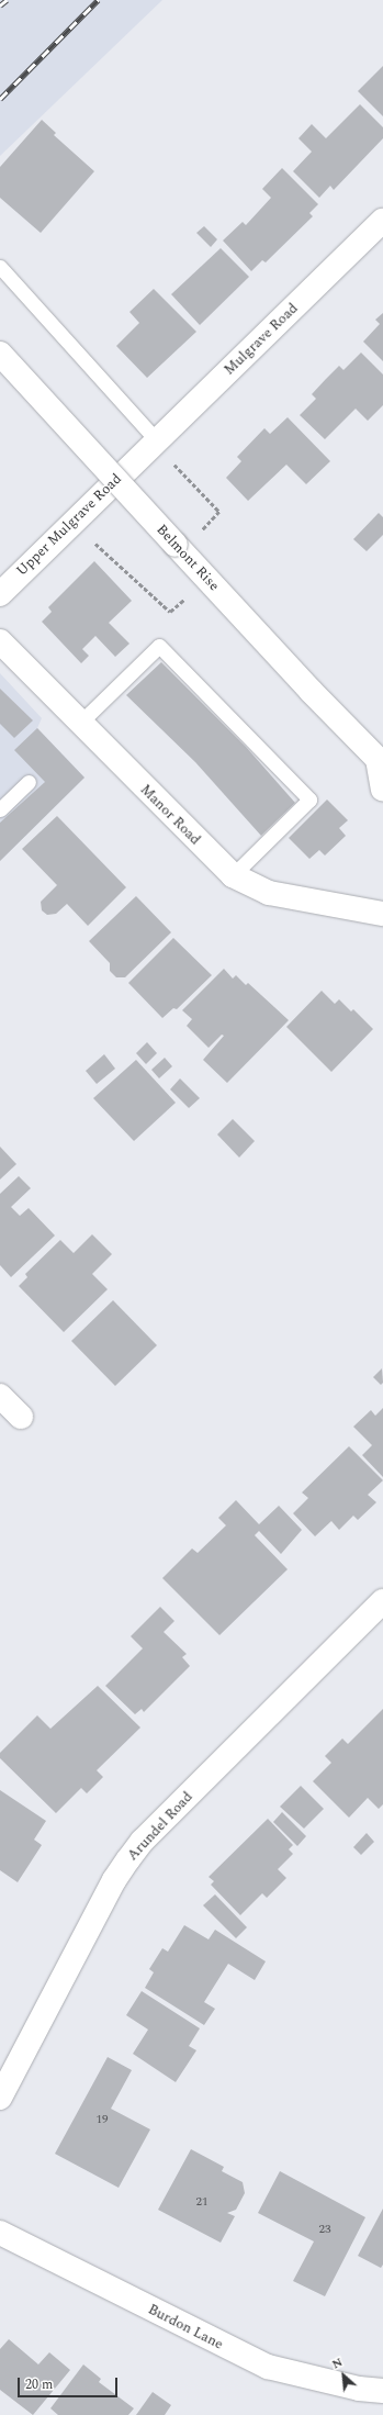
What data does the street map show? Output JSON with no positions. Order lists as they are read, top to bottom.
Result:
{
  "streets": {
    "main road": [
      "Mulgrave Road",
      "Upper Mulgrave Road",
      "Belmont Rise",
      "Manor Road",
      "Arundel Road",
      "Burdon Lane"
    ]
  },
  "crossings": [
    ["Mulgrave Road", "Upper Mulgrave Road"]
  ],
  "house_numbers": ["19", "21", "23"],
  "scale_bar": "20 m",
  "north": "top left"
}
